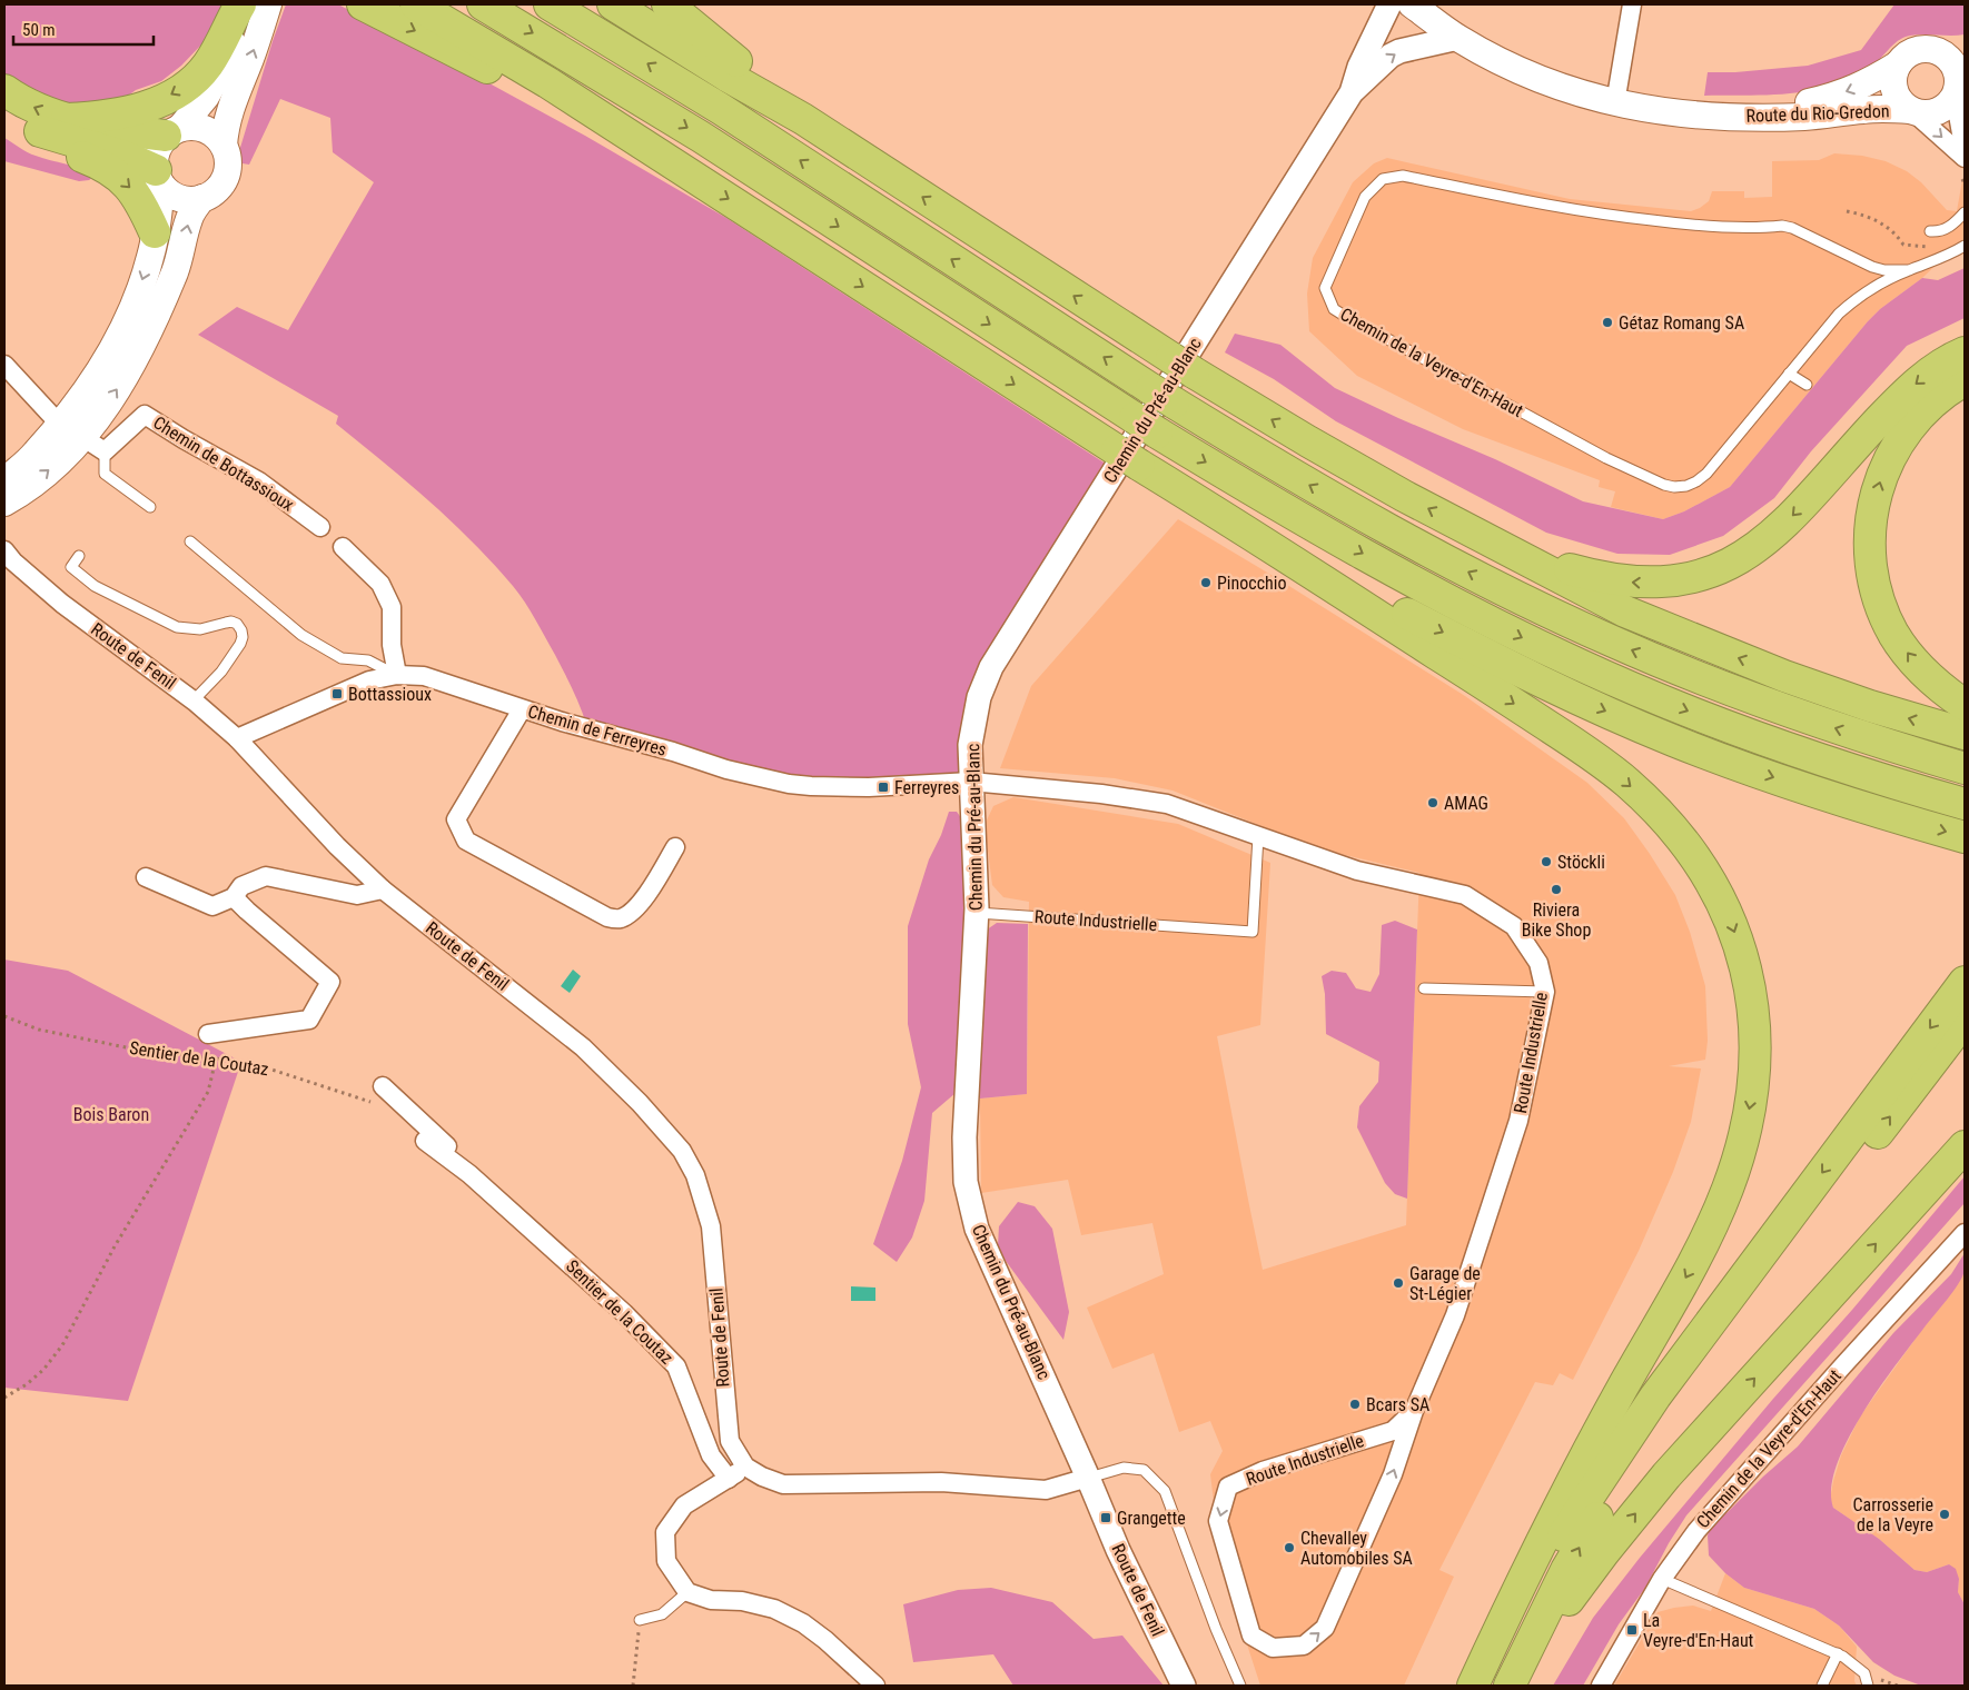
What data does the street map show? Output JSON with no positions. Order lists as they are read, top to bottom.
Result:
{
  "streets": {
    "main road": ["Route du Rio-Gredon"],
    "street": [
      "Chemin de la Veyre-d'En-Haut",
      "Chemin du Pré-au-Blanc",
      "Chemin de Bottassioux",
      "Route de Fenil",
      "Chemin de Ferreyres",
      "Route Industrielle",
      "Sentier de la Coutaz"
    ]
  },
  "crossings": [
    ["Route du Rio-Gredon", "Chemin du Pré-au-Blanc"],
    ["Chemin du Pré-au-Blanc", "Route de Fenil"],
    ["Chemin du Pré-au-Blanc", "Chemin de Ferreyres"],
    ["Chemin du Pré-au-Blanc", "Route Industrielle"],
    ["Route de Fenil", "Chemin de Ferreyres"],
    ["Chemin de Ferreyres", "Route Industrielle"]
  ],
  "parks": ["Bois Baron"],
  "places": {
    "other": [
      "Gétaz Romang SA",
      "Pinocchio",
      "AMAG",
      "Stöckli",
      "Riviera Bike Shop",
      "Garage de St-Légier",
      "Bcars SA",
      "Carrosserie de la Veyre",
      "Chevalley Automobiles SA"
    ],
    "transit": [
      "Bottassioux",
      "Ferreyres",
      "Grangette",
      "La Veyre-d'En-Haut"
    ]
  },
  "scale_bar": "50 m"
}
